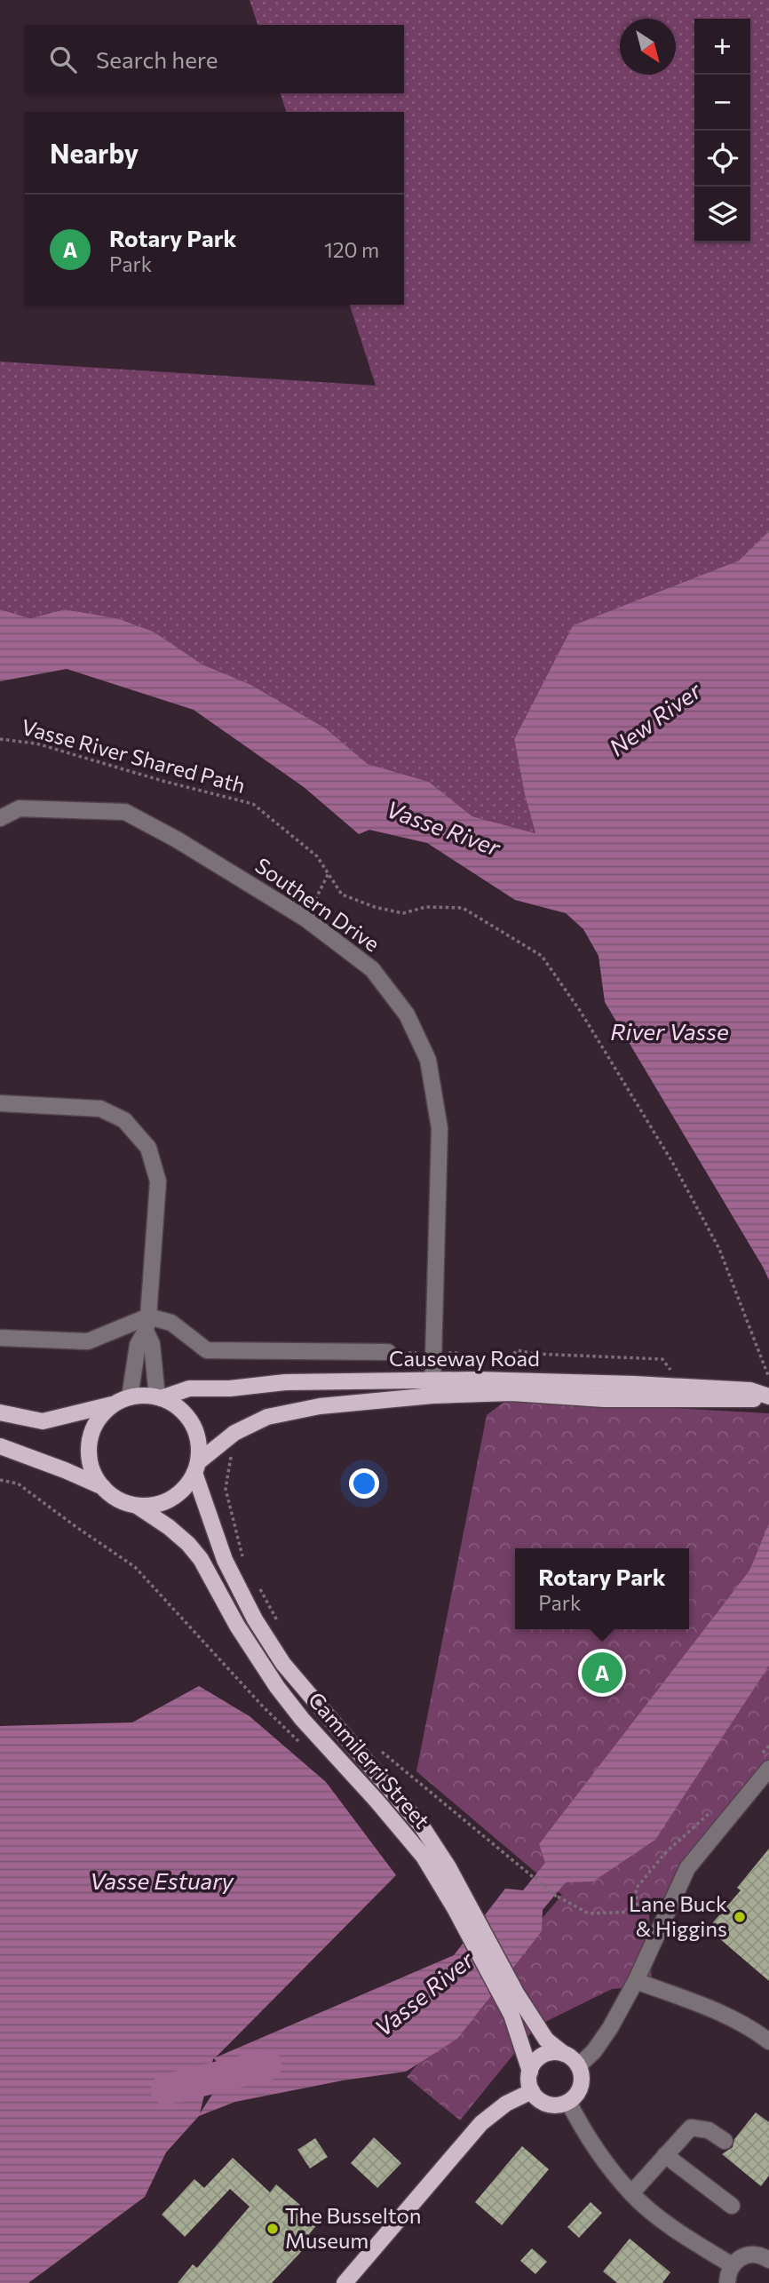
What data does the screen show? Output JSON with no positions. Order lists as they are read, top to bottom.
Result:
{
  "streets": {
    "main road": ["Causeway Road", "Cammilerri Street"],
    "street": ["Southern Drive"],
    "path": ["Vasse River Shared Path"]
  },
  "crossings": [
    ["Southern Drive", "Causeway Road"],
    ["Causeway Road", "Cammilerri Street"]
  ],
  "water": [
    "New River",
    "Vasse River",
    "River Vasse",
    "Vasse Estuary"
  ],
  "places": ["Lane Buck & Higgins", "The Busselton Museum"],
  "north": "bottom right",
  "page": {
    "map_buttons": ["+", "−"],
    "search": "Search here",
    "heading": "Nearby",
    "list": [
      {
        "mark": "A",
        "name": "Rotary Park",
        "note": "Park",
        "value": "120 m"
      }
    ],
    "popup": ["Rotary Park", "Park"],
    "pins": "A"
  }
}
